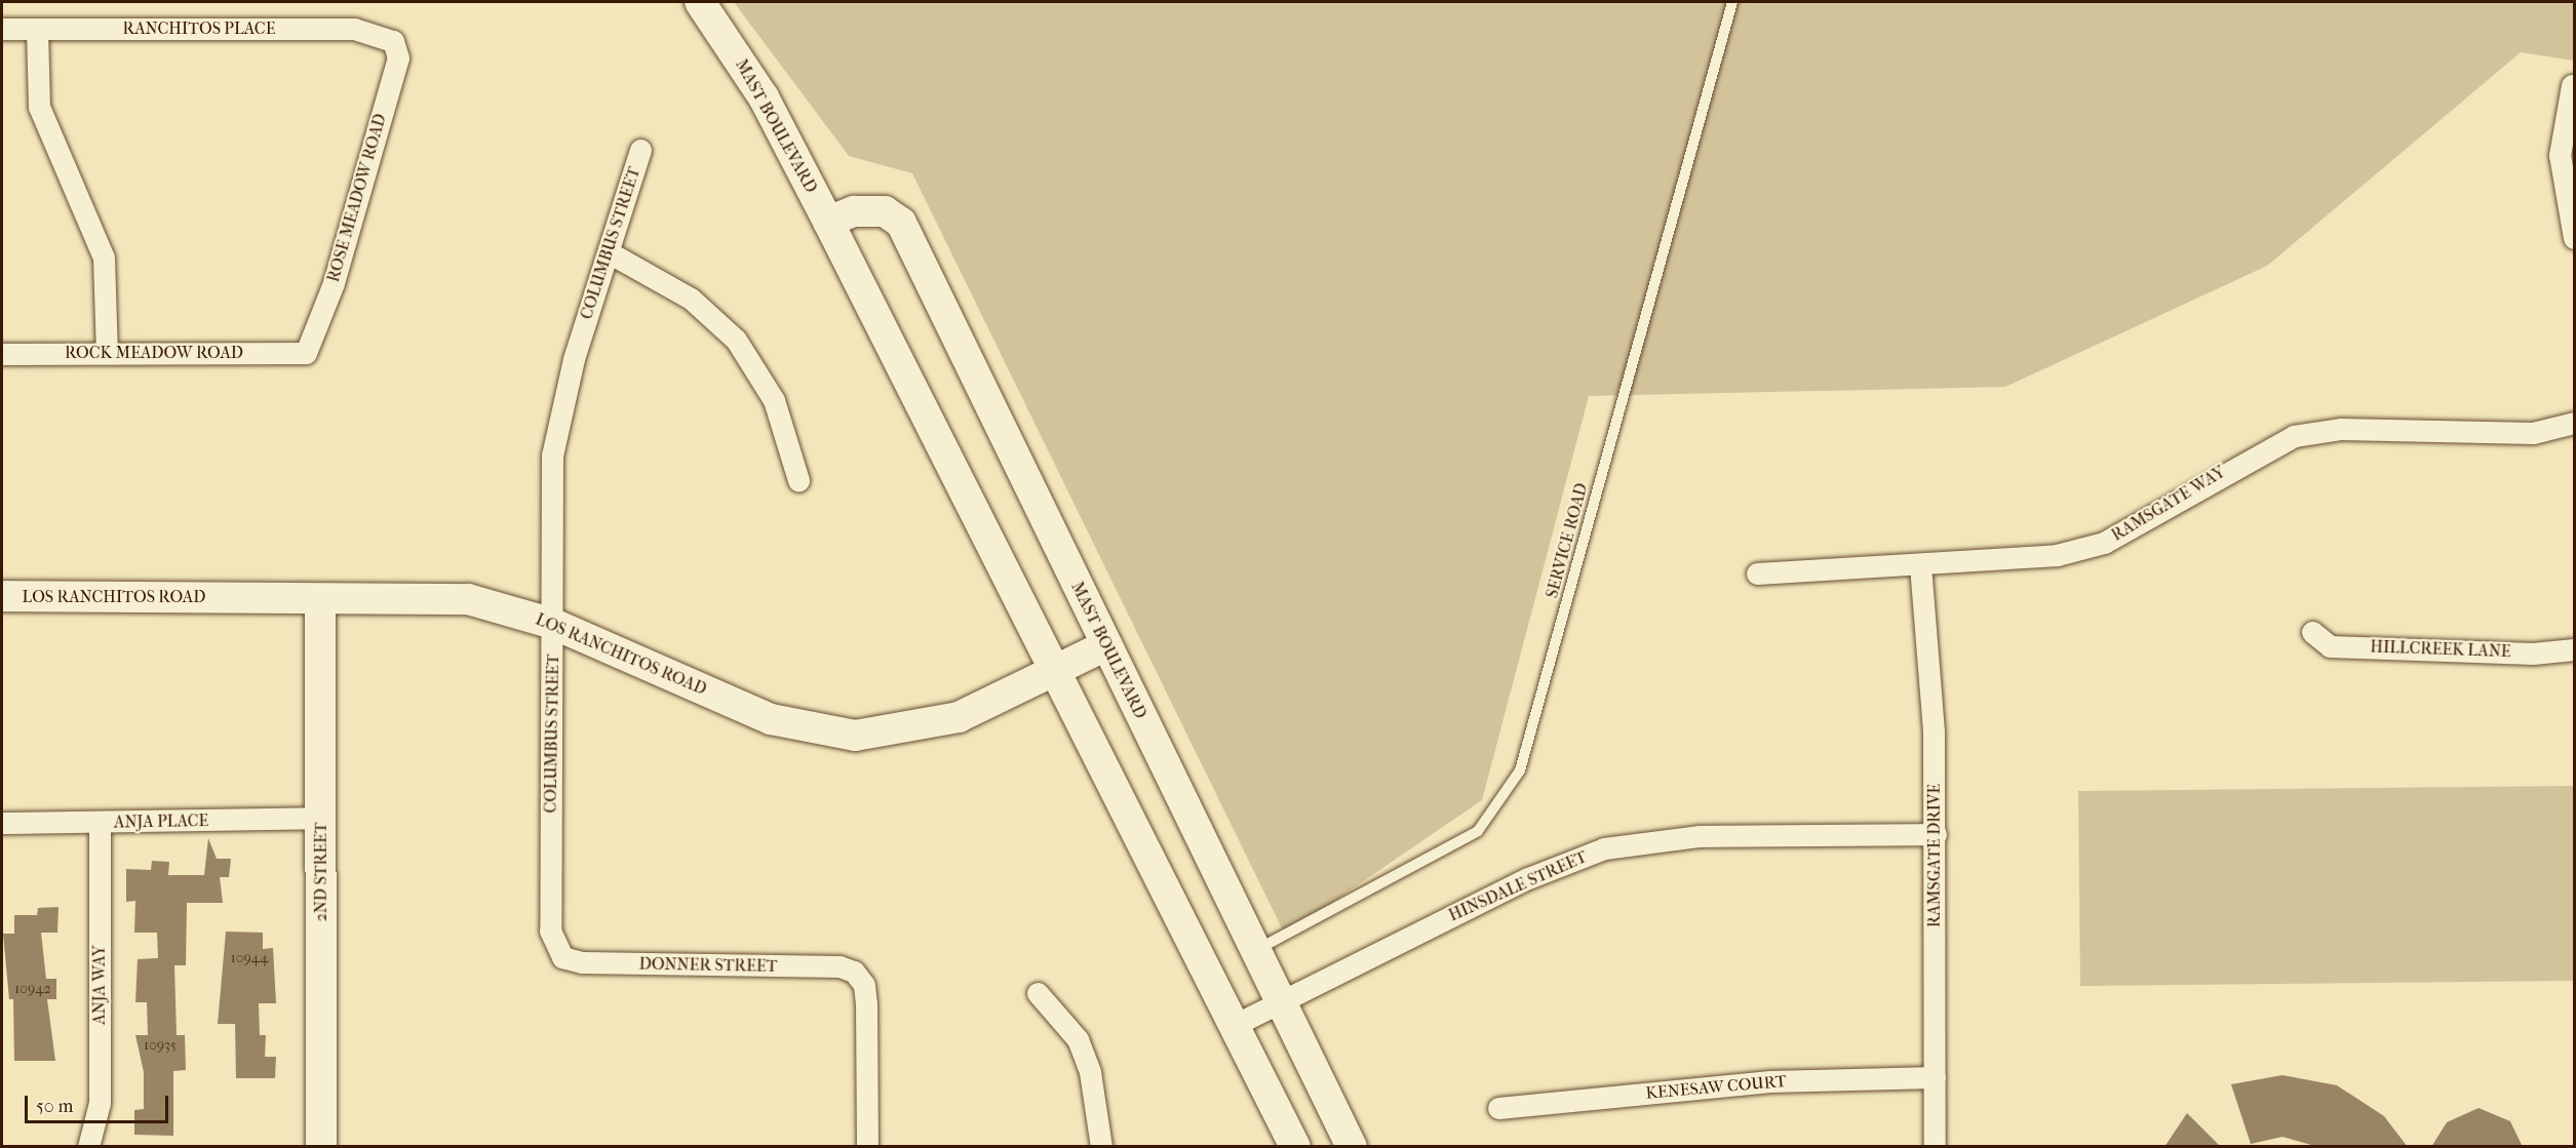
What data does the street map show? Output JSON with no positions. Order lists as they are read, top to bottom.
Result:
{
  "streets": {
    "street": [
      "RANCHITOS PLACE",
      "MAST BOULEVARD",
      "ROSE MEADOW ROAD",
      "COLUMBUS STREET",
      "ROCK MEADOW ROAD",
      "RAMSGATE WAY",
      "LOS RANCHITOS ROAD",
      "HILLCREEK LANE",
      "ANJA PLACE",
      "RAMSGATE DRIVE",
      "2ND STREET",
      "HINSDALE STREET",
      "DONNER STREET",
      "ANJA WAY",
      "KENESAW COURT"
    ],
    "lane": ["SERVICE ROAD"]
  },
  "crossings": [
    ["RANCHITOS PLACE", "ROSE MEADOW ROAD"],
    ["MAST BOULEVARD", "SERVICE ROAD"],
    ["MAST BOULEVARD", "LOS RANCHITOS ROAD"],
    ["MAST BOULEVARD", "HINSDALE STREET"],
    ["ROSE MEADOW ROAD", "ROCK MEADOW ROAD"],
    ["COLUMBUS STREET", "LOS RANCHITOS ROAD"],
    ["COLUMBUS STREET", "DONNER STREET"],
    ["RAMSGATE WAY", "RAMSGATE DRIVE"],
    ["LOS RANCHITOS ROAD", "2ND STREET"],
    ["ANJA PLACE", "2ND STREET"],
    ["ANJA PLACE", "ANJA WAY"],
    ["RAMSGATE DRIVE", "HINSDALE STREET"],
    ["RAMSGATE DRIVE", "KENESAW COURT"]
  ],
  "house_numbers": ["10944", "10942", "10935"],
  "scale_bar": "50 m"
}
